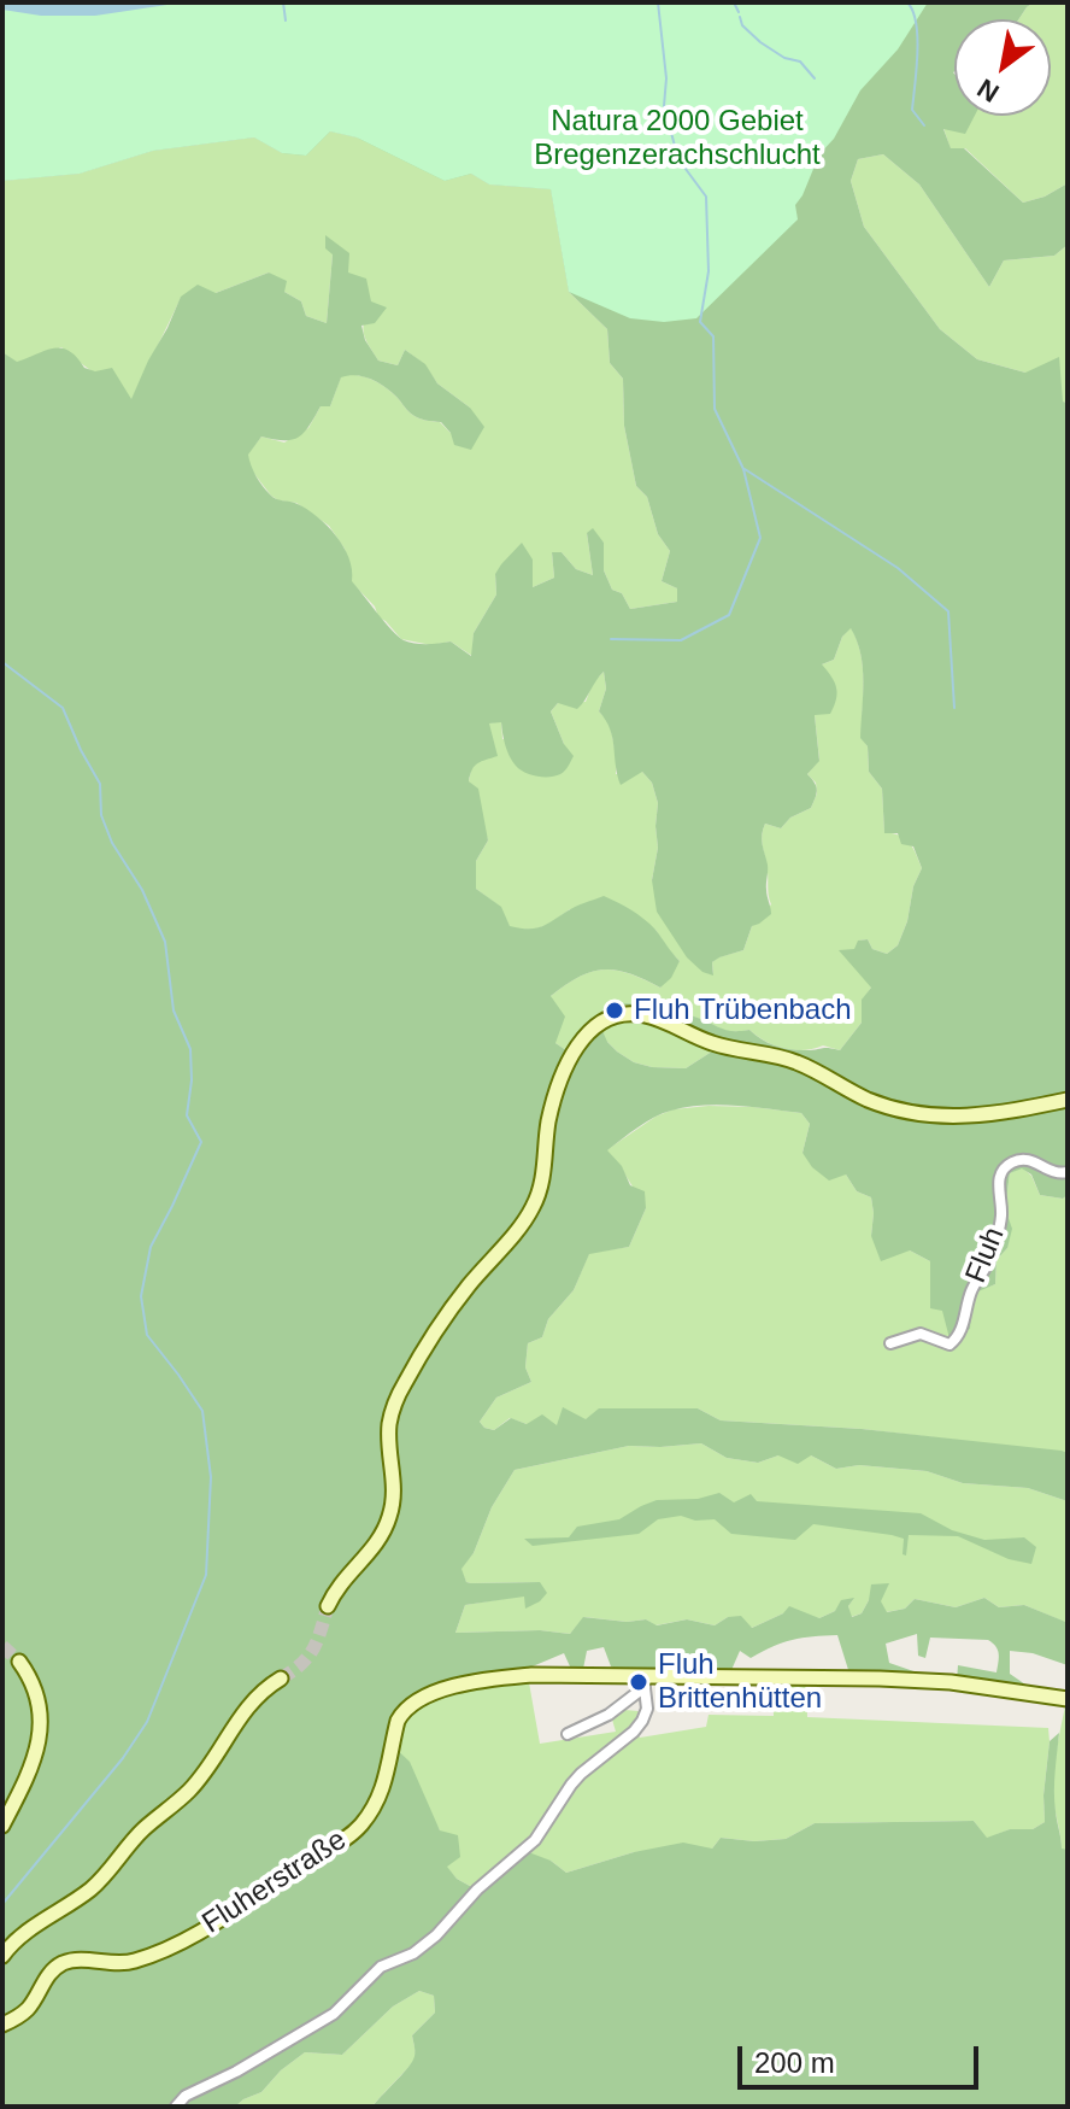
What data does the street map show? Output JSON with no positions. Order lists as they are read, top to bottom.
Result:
{
  "streets": {
    "main road": ["Fluherstraße"],
    "street": ["Fluh"]
  },
  "parks": ["Natura 2000 Gebiet Bregenzerachschlucht"],
  "places": ["Fluh Trübenbach", "Fluh Brittenhütten"],
  "scale_bar": "200 m",
  "north": "bottom left"
}
